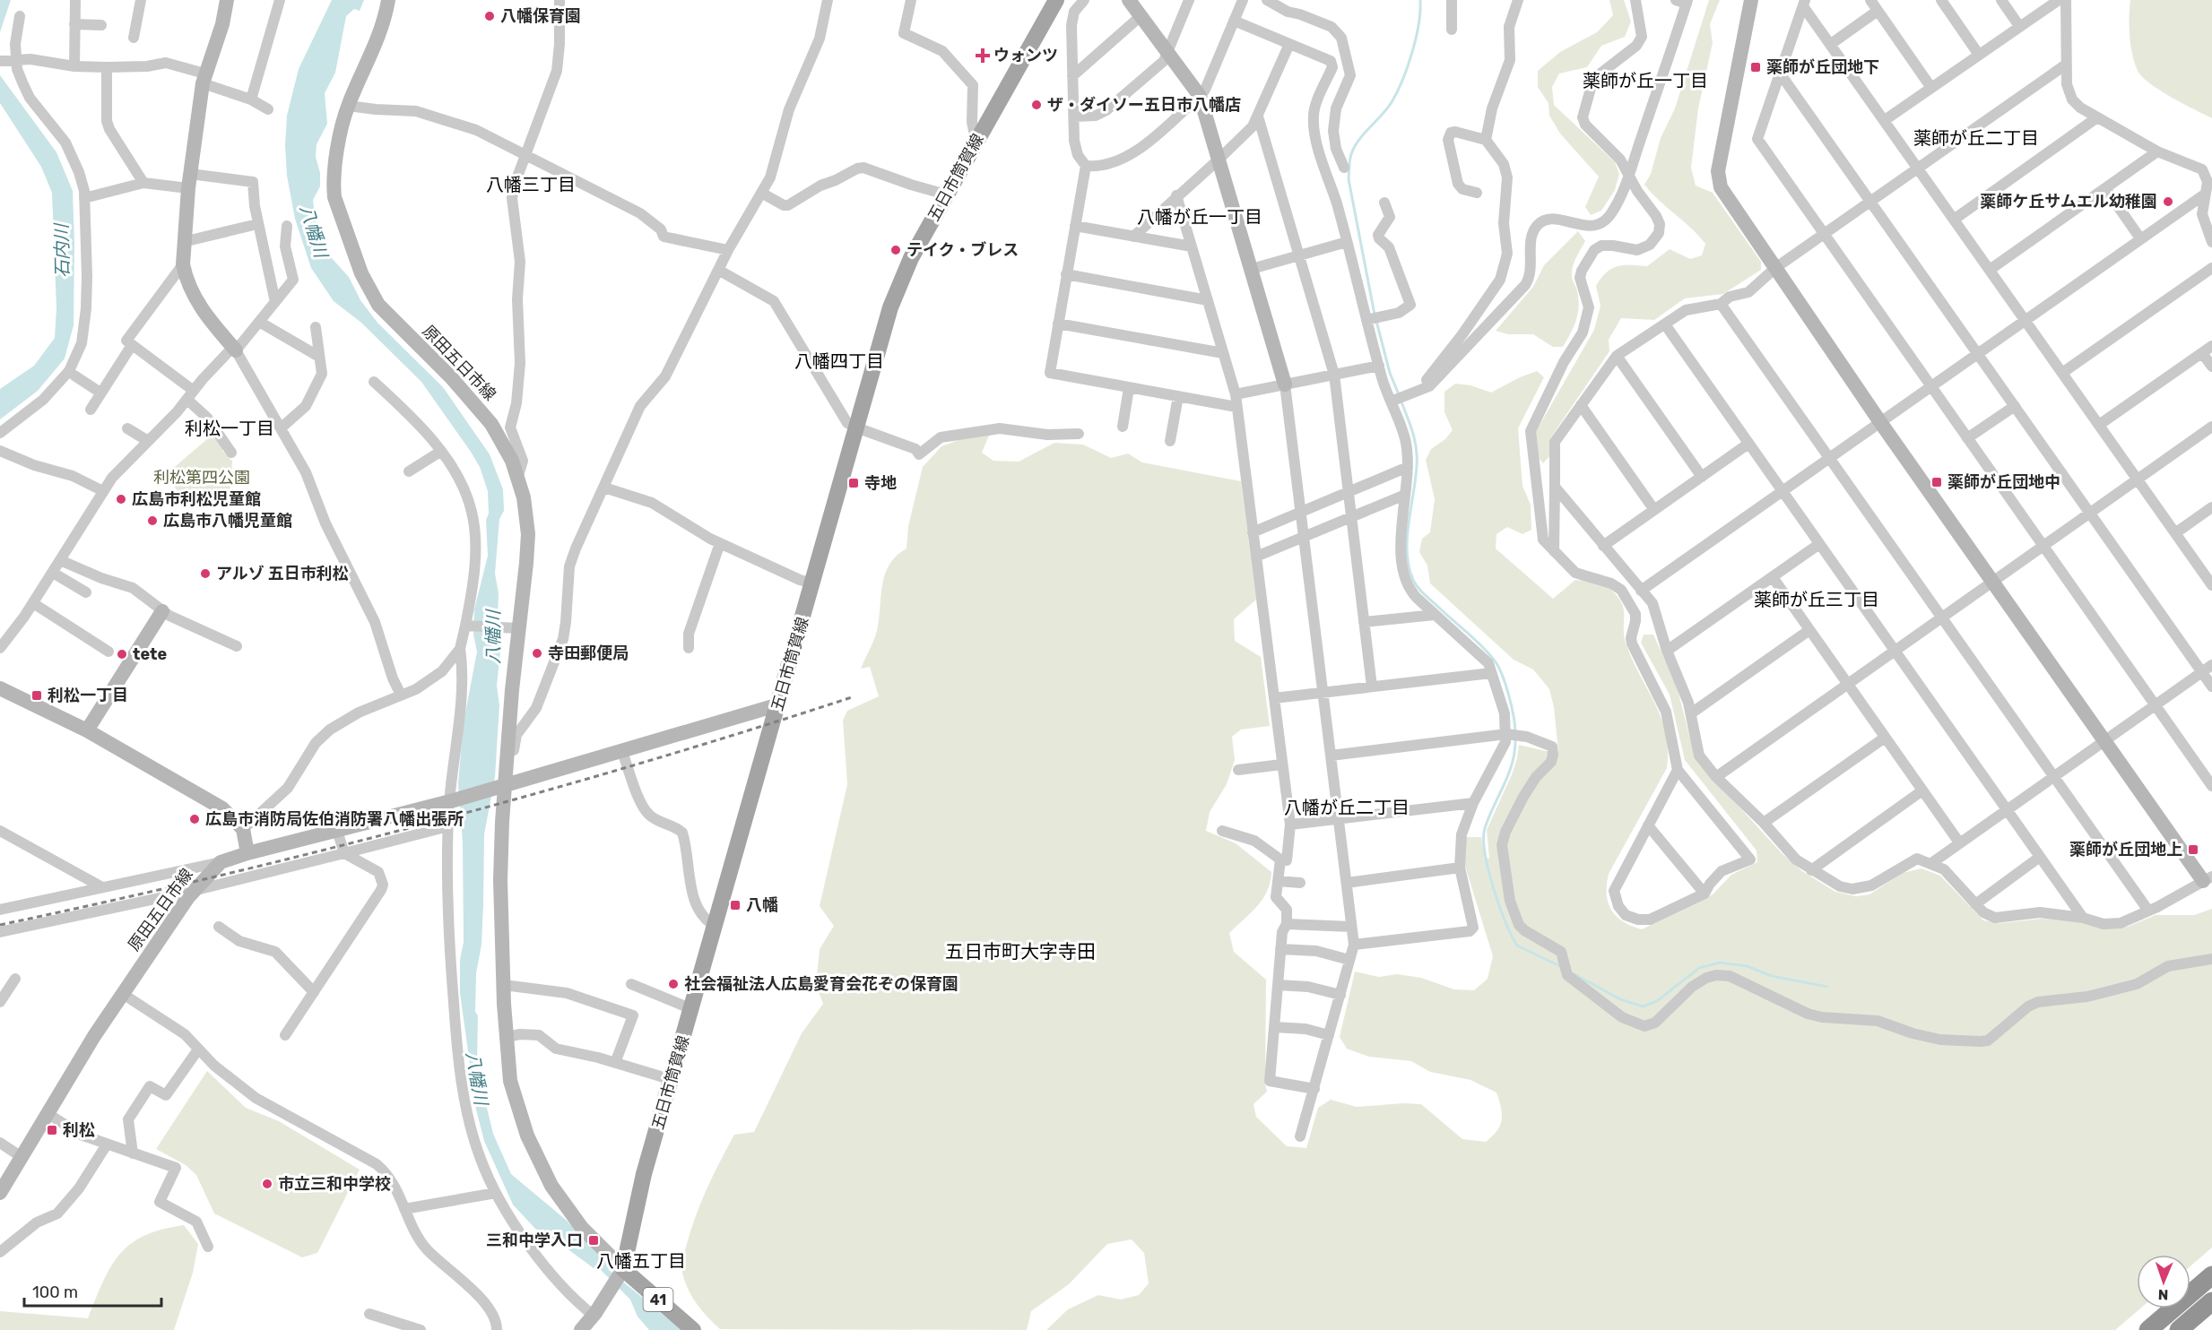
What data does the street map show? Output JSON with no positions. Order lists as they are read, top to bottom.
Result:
{
  "streets": {
    "main road": ["五日市筒賀線", "41"],
    "street": ["原田五日市線"]
  },
  "crossings": [
    ["五日市筒賀線", "41"]
  ],
  "districts": [
    "薬師が丘一丁目",
    "薬師が丘二丁目",
    "八幡三丁目",
    "八幡が丘一丁目",
    "八幡四丁目",
    "利松一丁目",
    "薬師が丘三丁目",
    "八幡が丘二丁目",
    "五日市町大字寺田",
    "八幡五丁目"
  ],
  "water": ["八幡川", "石内川"],
  "parks": ["利松第四公園"],
  "places": {
    "other": [
      "八幡保育園",
      "ザ・ダイソー五日市八幡店",
      "薬師ケ丘サムエル幼稚園",
      "テイク・ブレス",
      "広島市利松児童館",
      "広島市八幡児童館",
      "アルゾ 五日市利松",
      "寺田郵便局",
      "tete",
      "広島市消防局佐伯消防署八幡出張所",
      "社会福祉法人広島愛育会花ぞの保育園",
      "市立三和中学校"
    ],
    "health": ["ウォンツ"],
    "transit": [
      "薬師が丘団地下",
      "薬師が丘団地中",
      "寺地",
      "利松一丁目",
      "薬師が丘団地上",
      "八幡",
      "利松",
      "三和中学入口"
    ]
  },
  "scale_bar": "100 m",
  "north": "bottom"
}
